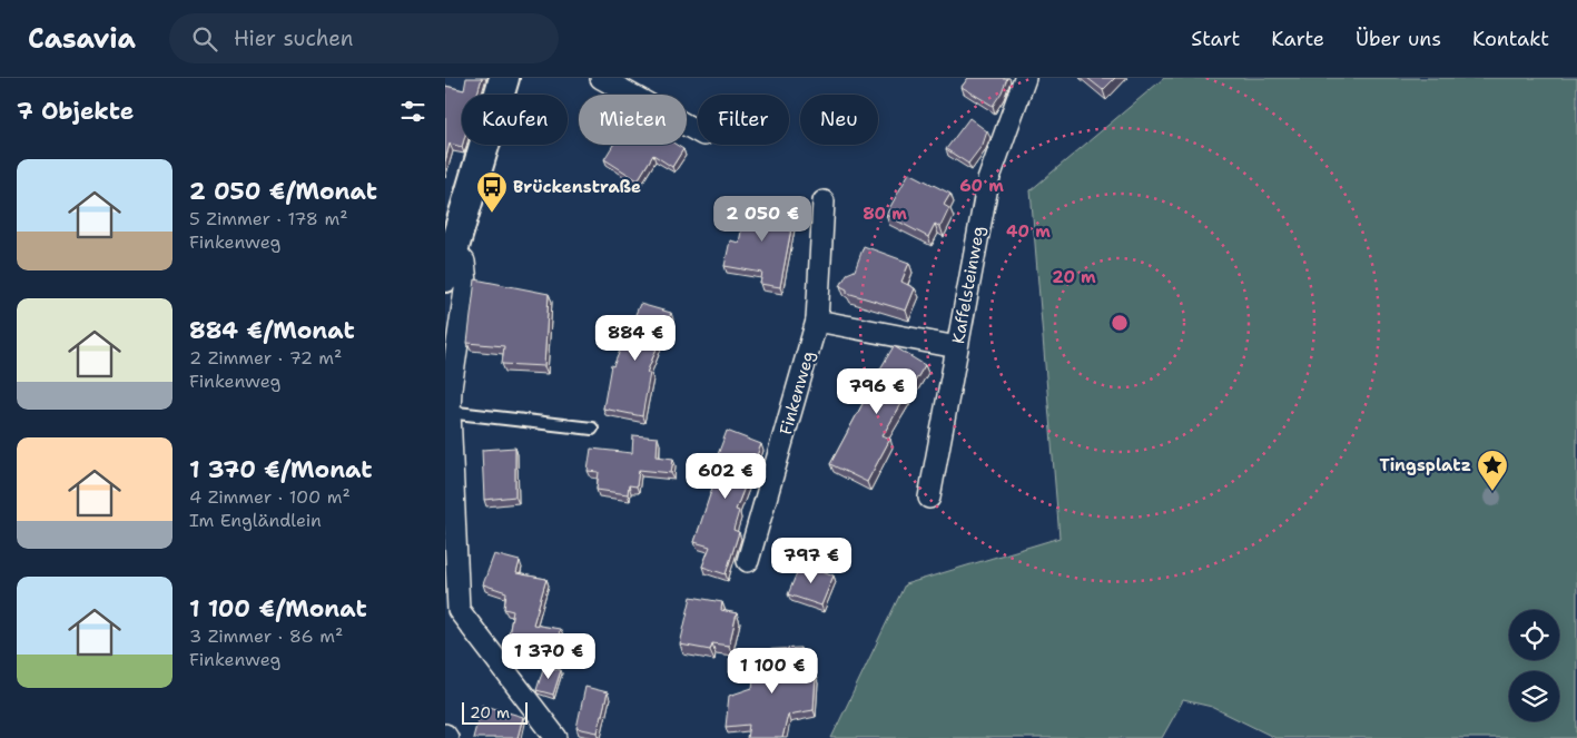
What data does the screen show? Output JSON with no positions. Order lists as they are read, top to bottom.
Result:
{
  "streets": {
    "street": ["Kaffelsteinweg", "Finkenweg"]
  },
  "places": {
    "bus stop": ["Brückenstraße"],
    "place": ["Tingsplatz"]
  },
  "scale_bar": "20 m",
  "page": {
    "header": "Casavia",
    "search": "Hier suchen",
    "nav": [
      "Start",
      "Karte",
      "Über uns",
      "Kontakt"
    ],
    "heading": "7 Objekte",
    "chip": [
      "Kaufen",
      "Mieten",
      "Filter",
      "Neu"
    ],
    "list": [
      {
        "name": "2 050 €/Monat",
        "note": "5 Zimmer · 178 m² · Finkenweg"
      },
      {
        "name": "884 €/Monat",
        "note": "2 Zimmer · 72 m² · Finkenweg"
      },
      {
        "name": "1 370 €/Monat",
        "note": "4 Zimmer · 100 m² · Im Engländlein"
      },
      {
        "name": "1 100 €/Monat",
        "note": "3 Zimmer · 86 m² · Finkenweg"
      }
    ],
    "price": [
      "2 050 €",
      "884 €",
      "796 €",
      "602 €",
      "797 €",
      "1 370 €",
      "1 100 €"
    ],
    "scale": "20 m"
  },
  "rings": [
    "60 m",
    "80 m",
    "40 m",
    "20 m"
  ]
}
